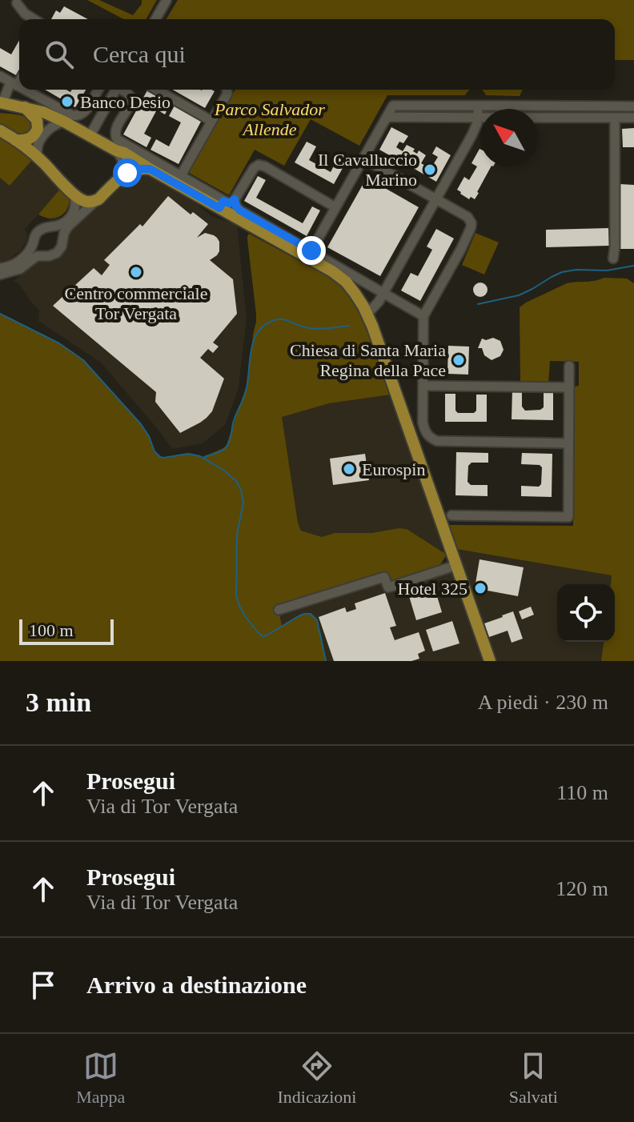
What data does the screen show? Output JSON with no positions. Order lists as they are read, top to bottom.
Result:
{
  "parks": ["Parco Salvador Allende"],
  "places": [
    "Banco Desio",
    "Il Cavalluccio Marino",
    "Centro commerciale Tor Vergata",
    "Chiesa di Santa Maria Regina della Pace",
    "Eurospin",
    "Hotel 325"
  ],
  "scale_bar": "100 m",
  "north": "top left",
  "page": {
    "search": "Cerca qui",
    "scale": "100 m",
    "heading": ["3 min", "A piedi · 230 m"],
    "list": [
      ["Prosegui", "Via di Tor Vergata", "110 m"],
      ["Prosegui", "Via di Tor Vergata", "120 m"],
      "Arrivo a destinazione"
    ],
    "nav": ["Mappa", "Indicazioni", "Salvati"]
  }
}
